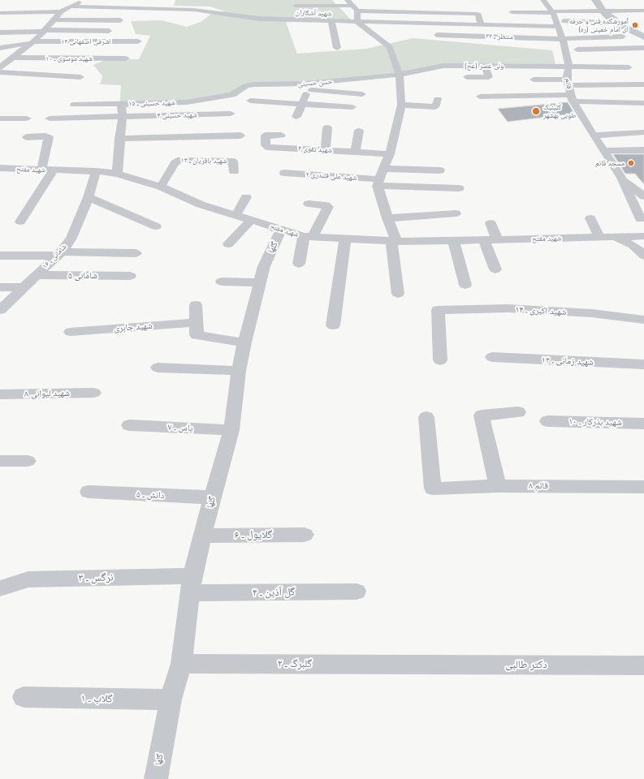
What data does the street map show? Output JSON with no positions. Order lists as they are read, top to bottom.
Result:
{
  "streets": {
    "street": [
      "شهید آشکاران",
      "منتظر ـ ۲۲",
      "اشرفی اصفهانی ۱۲",
      "شهید موسوی ـ ۱۰",
      "ولی عصر (عج)",
      "حسن حسینی",
      "قائم",
      "شهید حسینی ـ ۱۵",
      "شهید حسینی ۴",
      "شهید تقوی ۴",
      "شهید باقریان ـ ۱۳",
      "شهید مفتح",
      "شهید علی قلندری ۲",
      "گلها",
      "شامانی ـ ۱۶",
      "شامانی ۵",
      "شهید اکبری ـ ۱۴",
      "شهید جابری",
      "شهید زمانی ـ ۱۲",
      "شهید لیوانی ۸",
      "شهید بذرکار ـ ۱۰",
      "یاس ـ ۷",
      "قائم ۸",
      "دانش ـ ۵",
      "گلایول ـ ۶",
      "نرگس ـ ۳",
      "گل آذین ـ ۴",
      "گلبرگ ـ ۲",
      "دکتر طالبی",
      "گلاب ـ ۱"
    ]
  },
  "crossings": [
    ["شهید آشکاران", "قائم"],
    ["منتظر ـ ۲۲", "قائم"],
    ["ولی عصر (عج)", "حسن حسینی"],
    ["ولی عصر (عج)", "قائم"],
    ["حسن حسینی", "شهید حسینی ـ ۱۵"],
    ["شهید حسینی ـ ۱۵", "شهید حسینی ۴"],
    ["شهید حسینی ـ ۱۵", "شهید مفتح"],
    ["شهید باقریان ـ ۱۳", "شهید مفتح"],
    ["شهید مفتح", "گلها"],
    ["شهید مفتح", "شامانی ـ ۱۶"],
    ["گلها", "یاس ـ ۷"],
    ["گلها", "دانش ـ ۵"],
    ["گلها", "گلایول ـ ۶"],
    ["گلها", "نرگس ـ ۳"],
    ["گلها", "گل آذین ـ ۴"],
    ["گلها", "گلبرگ ـ ۲"],
    ["گلها", "گلاب ـ ۱"],
    ["شامانی ـ ۱۶", "شامانی ۵"],
    ["نرگس ـ ۳", "گل آذین ـ ۴"],
    ["گلبرگ ـ ۲", "دکتر طالبی"]
  ],
  "places": ["آموزشکده فنی و حرفه ای امام خمینی (ره)", "کلینیک طوبی بهشهر", "مسجد قائم"]
}
